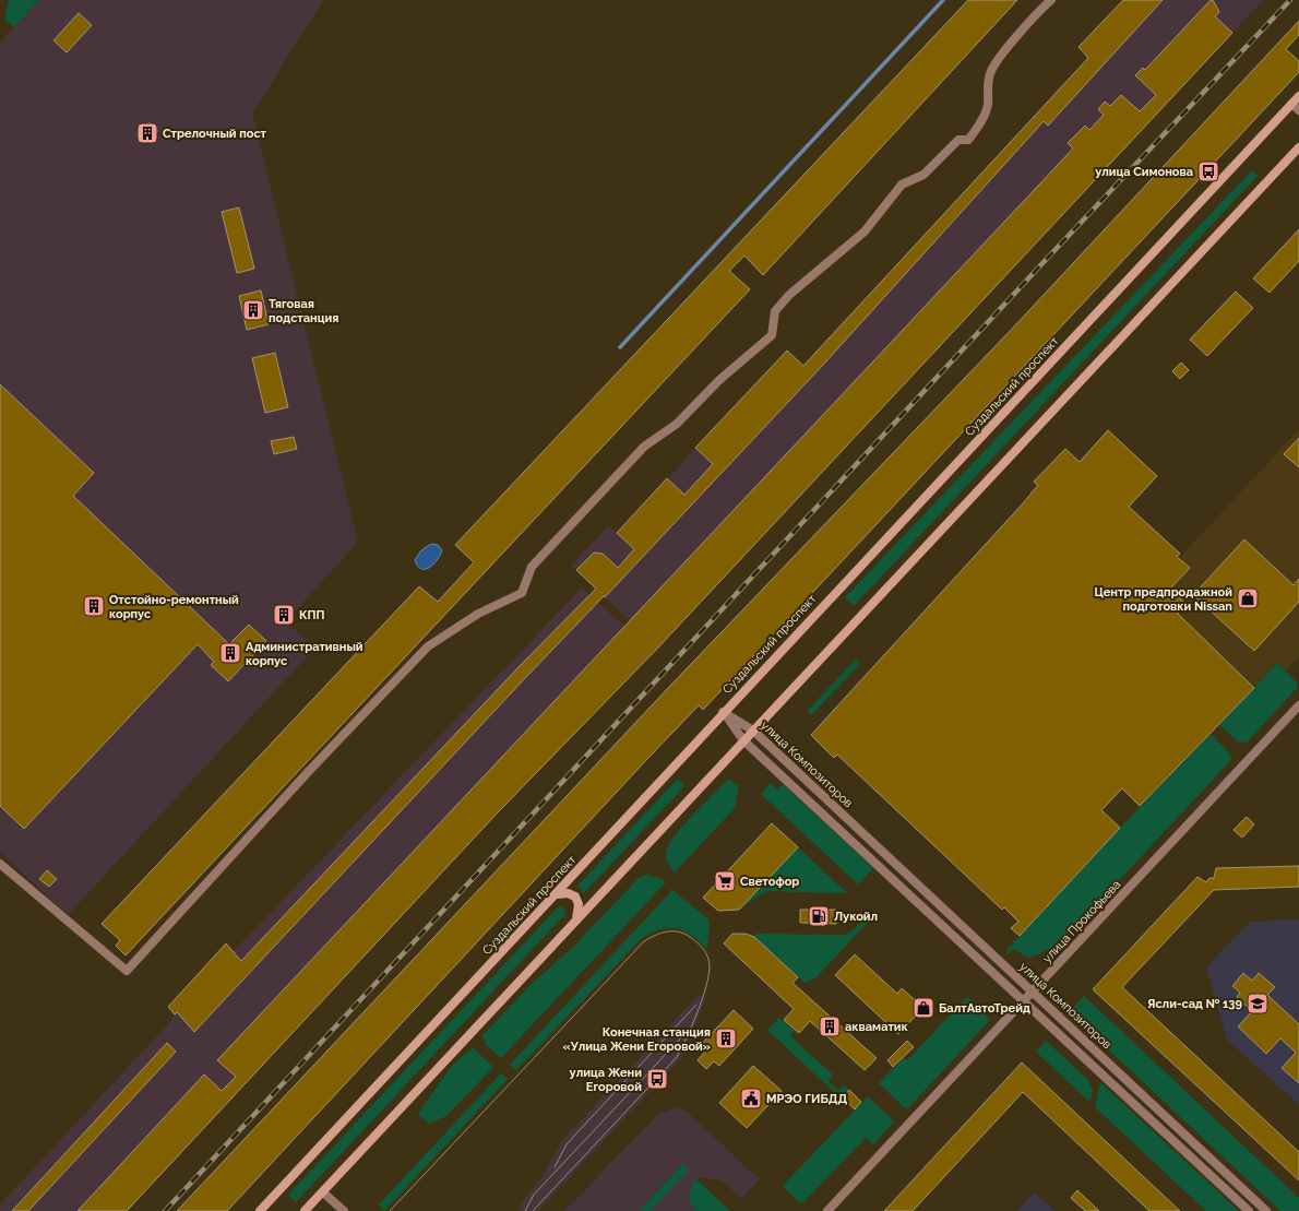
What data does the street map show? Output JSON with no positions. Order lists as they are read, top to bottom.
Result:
{
  "streets": {
    "main road": ["Суздальский проспект"],
    "street": ["улица Композиторов", "улица Прокофьева"]
  },
  "crossings": [
    ["Суздальский проспект", "улица Композиторов"],
    ["улица Композиторов", "улица Прокофьева"]
  ],
  "places": {
    "building": [
      "Стрелочный пост",
      "Тяговая подстанция",
      "Отстойно-ремонтный корпус",
      "КПП",
      "Административный корпус",
      "акваматик",
      "Конечная станция «Улица Жени Егоровой»"
    ],
    "bus stop": ["улица Симонова", "улица Жени Егоровой"],
    "shop": ["Центр предпродажной подготовки Nissan", "БалтАвтоТрейд"],
    "supermarket": ["Светофор"],
    "fuel station": ["Лукойл"],
    "school or university": ["Ясли-сад № 139"],
    "public building": ["МРЭО ГИБДД"]
  }
}
